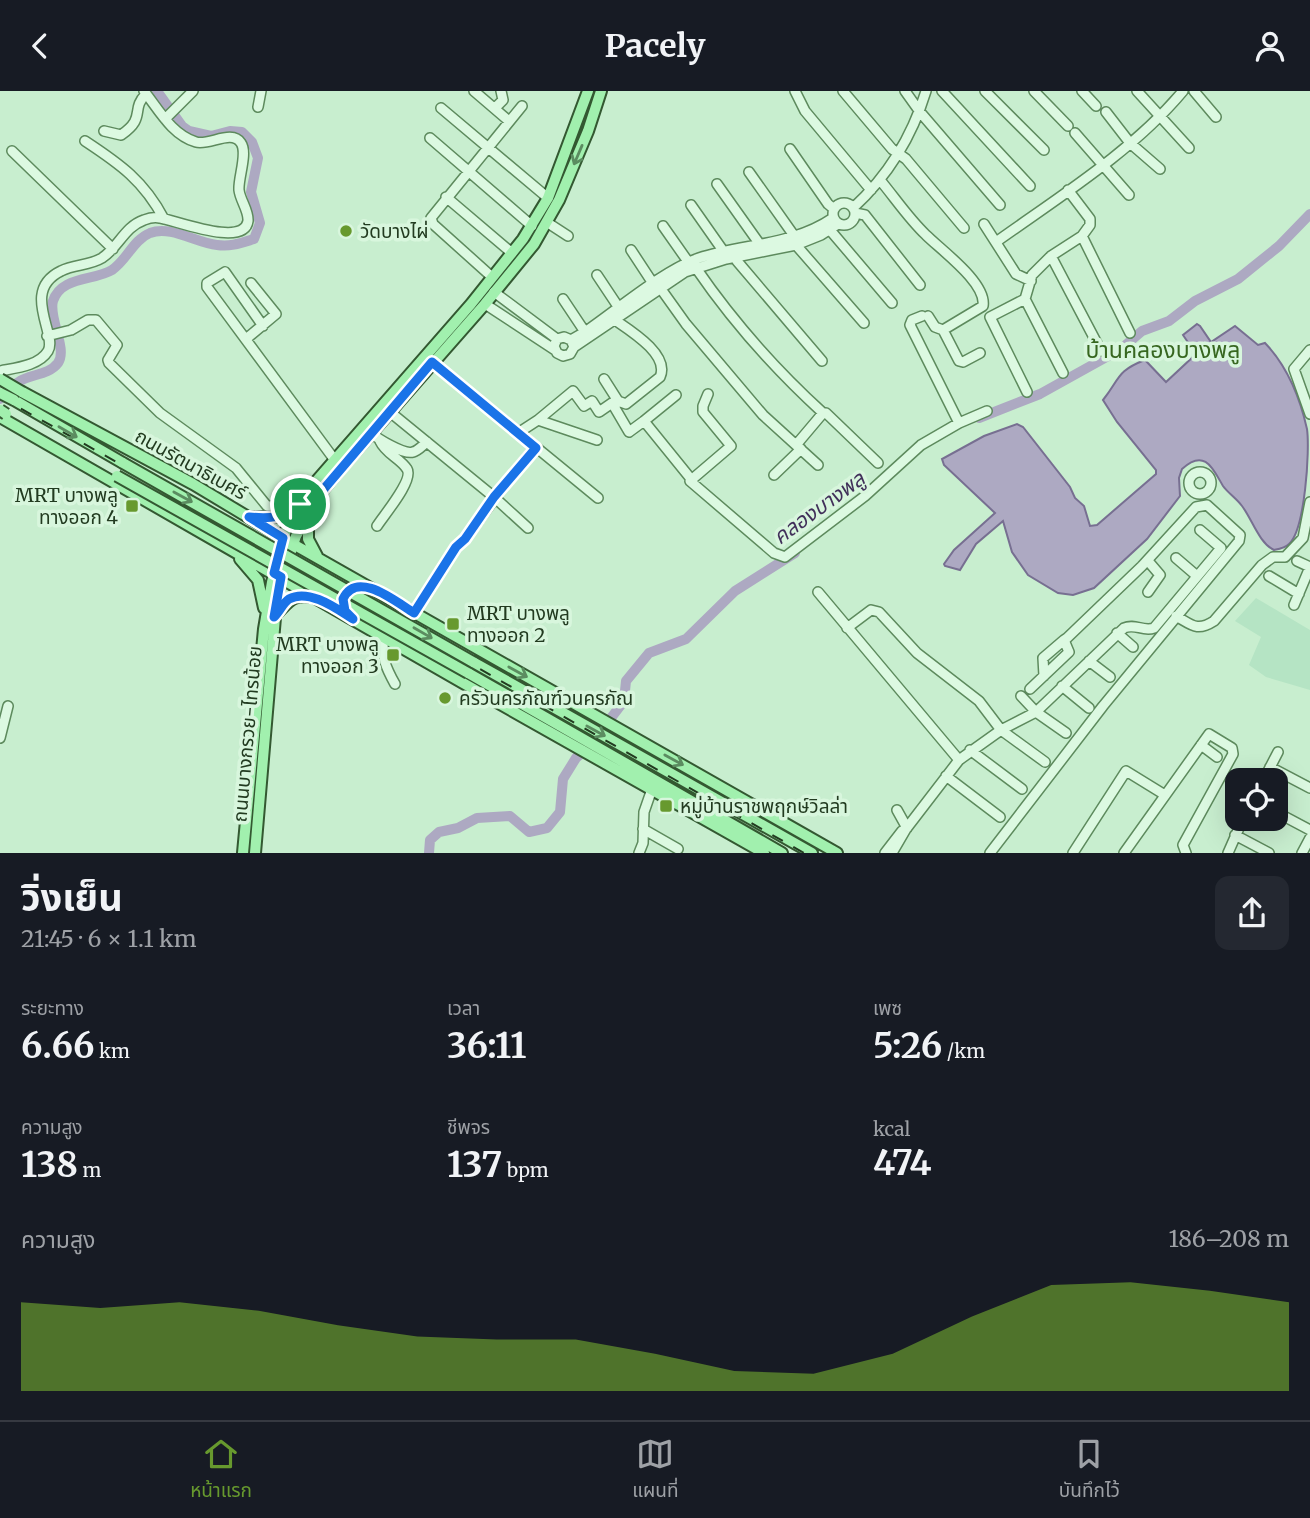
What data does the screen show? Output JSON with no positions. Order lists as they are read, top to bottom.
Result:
{
  "streets": {
    "main road": ["ถนนรัตนาธิเบศร์", "ถนนบางกรวย-ไทรน้อย"]
  },
  "crossings": [
    ["ถนนรัตนาธิเบศร์", "ถนนบางกรวย-ไทรน้อย"]
  ],
  "districts": ["บ้านคลองบางพลู"],
  "water": ["คลองบางพลู"],
  "places": {
    "other": ["วัดบางไผ่", "ครัวนครภัณฑ์วนครภัณ"],
    "transit": [
      "MRT บางพลู ทางออก 4",
      "MRT บางพลู ทางออก 2",
      "MRT บางพลู ทางออก 3",
      "หมู่บ้านราชพฤกษ์วิลล่า"
    ]
  },
  "page": {
    "header": "Pacely",
    "heading": ["วิ่งเย็น", "21:45 · 6 × 1.1 km"],
    "stats": [
      ["ระยะทาง", "6.66 km"],
      ["เวลา", "36:11"],
      ["เพซ", "5:26 /km"],
      ["ความสูง", "138 m"],
      ["ชีพจร", "137 bpm"],
      ["kcal", "474"]
    ],
    "chart": ["ความสูง", "186–208 m"],
    "tabs": ["หน้าแรก", "แผนที่", "บันทึกไว้"]
  }
}
